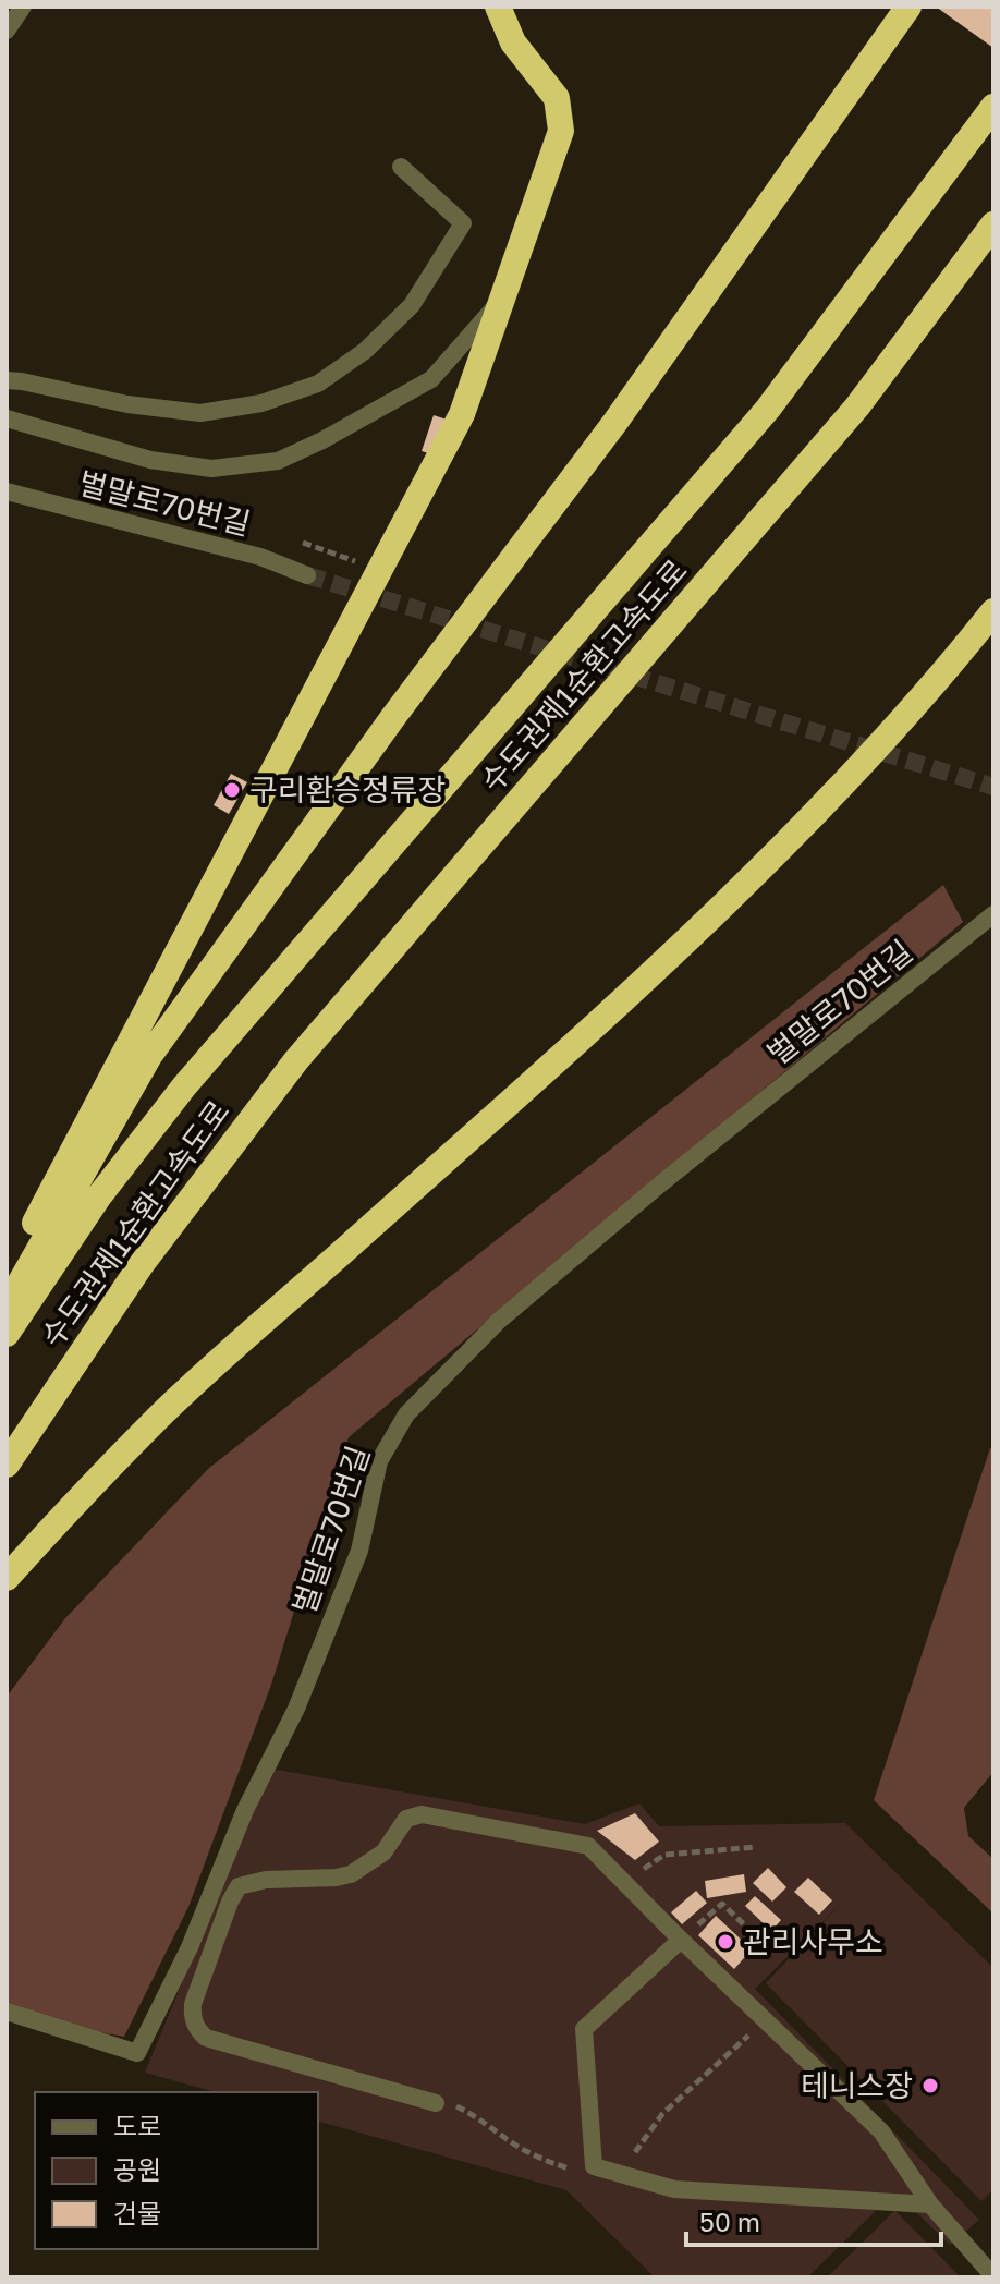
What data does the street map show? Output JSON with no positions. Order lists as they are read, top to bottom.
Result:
{
  "streets": {
    "highway": ["수도권제1순환고속도로"],
    "street": ["벌말로70번길"]
  },
  "places": ["구리환승정류장", "관리사무소", "테니스장"],
  "legend": ["도로", "공원", "건물"],
  "scale_bar": "50 m"
}
